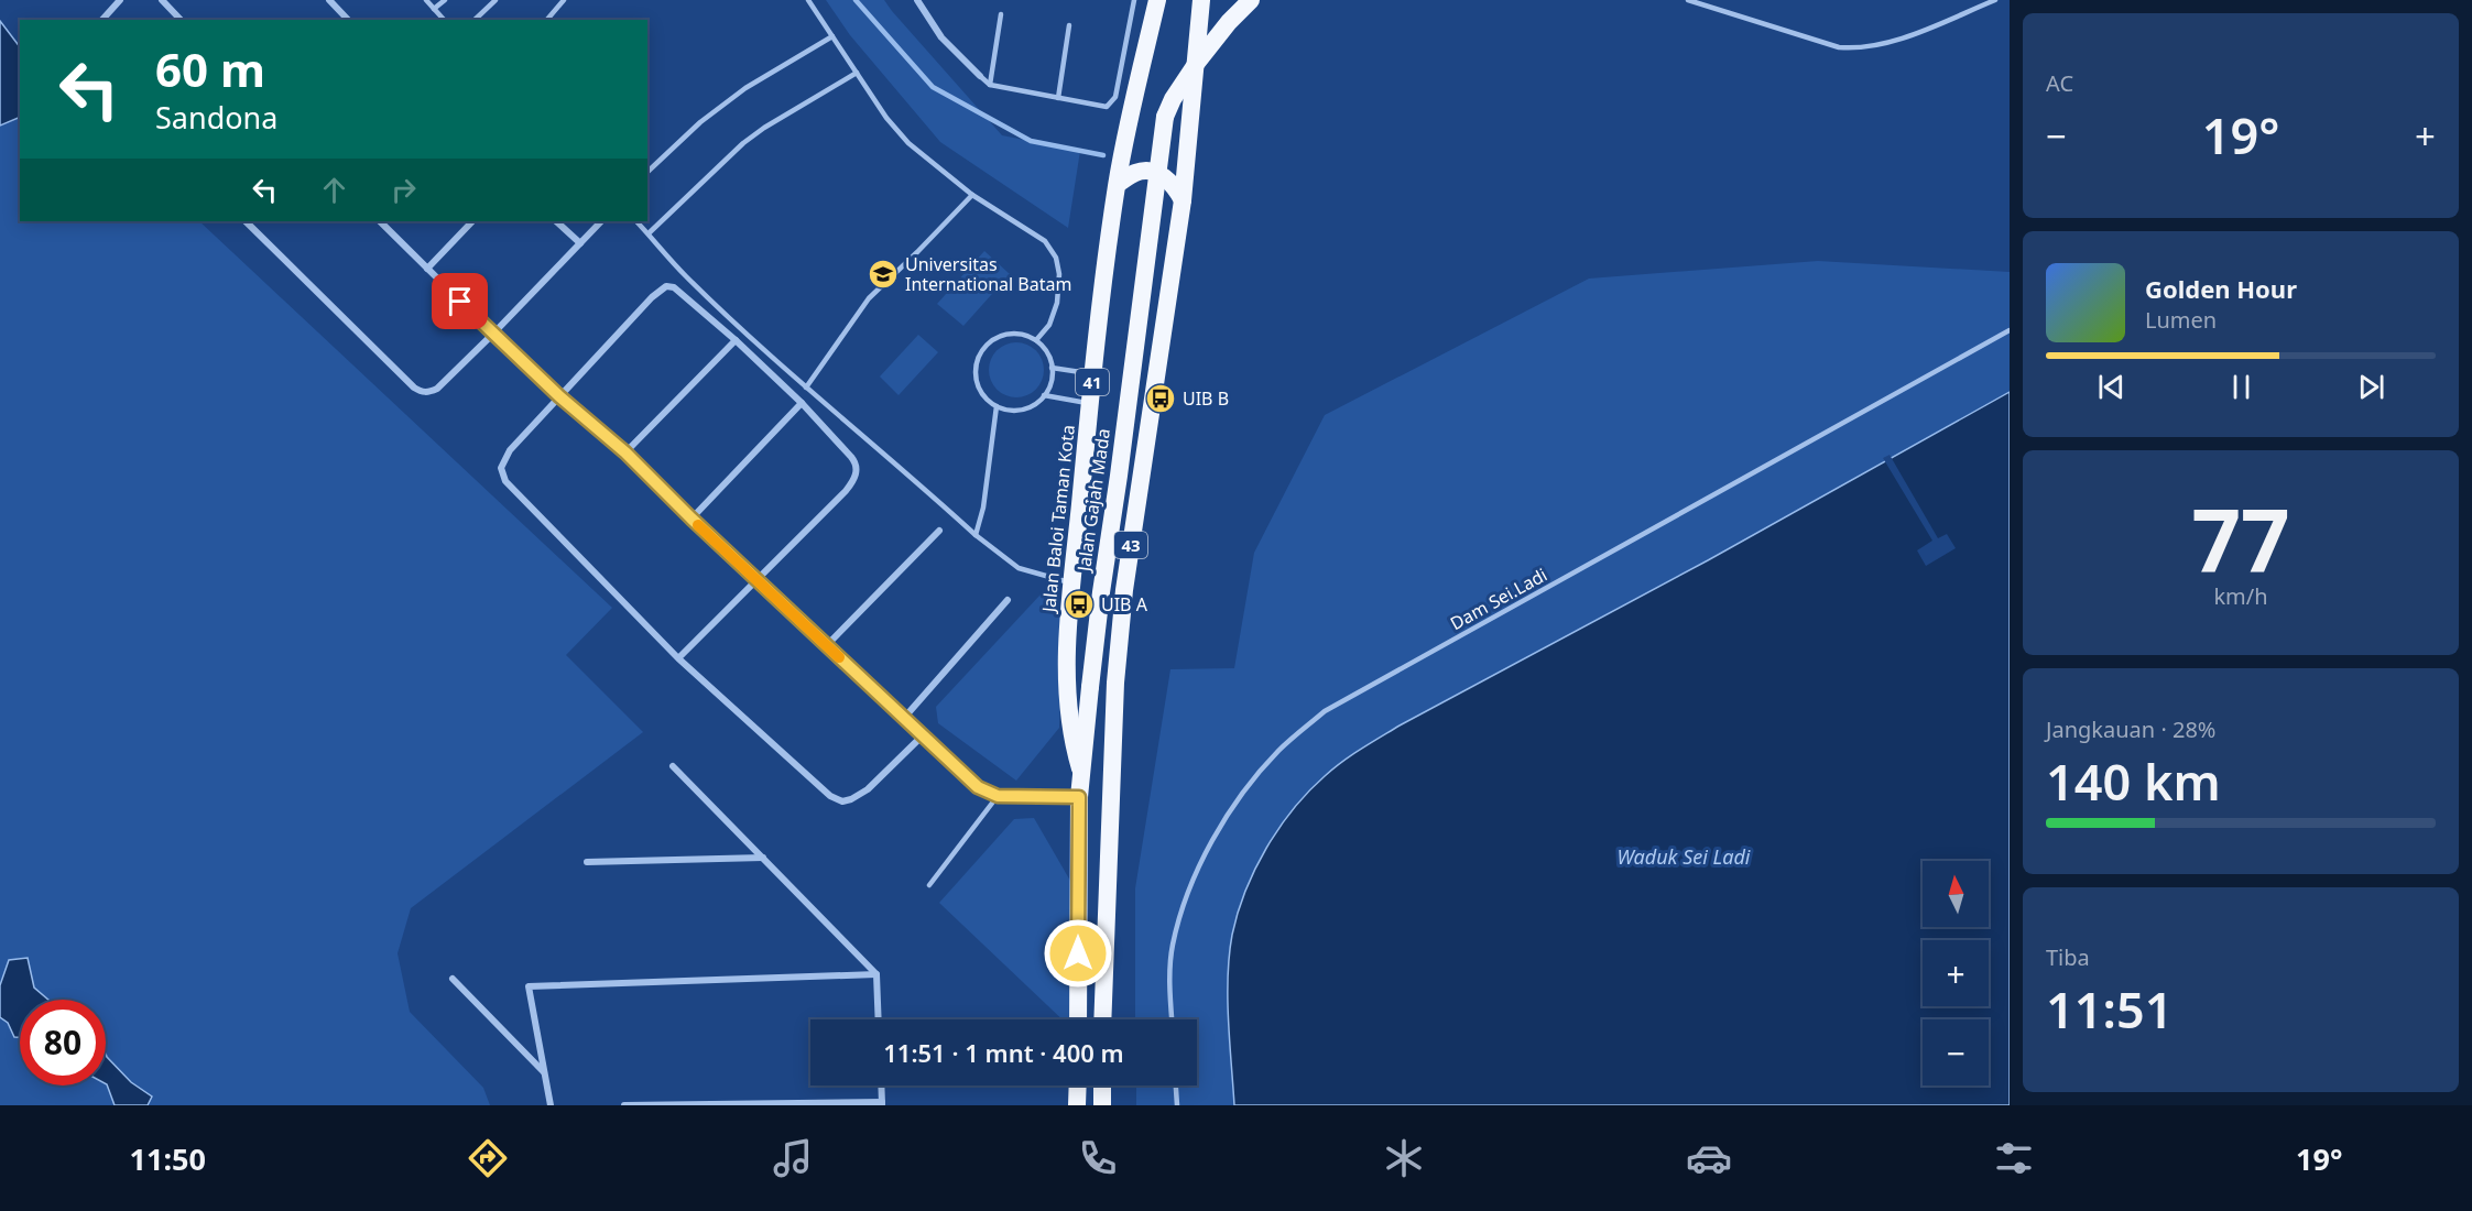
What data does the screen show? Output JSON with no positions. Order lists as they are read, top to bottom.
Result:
{
  "streets": {
    "highway": [
      "41",
      "Jalan Gajah Mada",
      "Jalan Baloi Taman Kota",
      "43"
    ],
    "lane": ["Dam Sei.Ladi"]
  },
  "crossings": [
    ["Jalan Gajah Mada", "Jalan Baloi Taman Kota"]
  ],
  "water": ["Waduk Sei Ladi"],
  "places": {
    "school or university": ["Universitas International Batam"],
    "bus stop": ["UIB B", "UIB A"]
  },
  "north": "top",
  "page": {
    "tile": [
      "AC",
      ["77", "km/h"],
      ["Jangkauan · 28%", "140 km"],
      ["Tiba", "11:51"]
    ],
    "turn": ["60 m", "Sandona"],
    "heat": ["−", "19°", "+"],
    "song": ["Golden Hour", "Lumen"],
    "map_buttons": ["+", "−"],
    "limit": "80",
    "trip": "11:51 · 1 mnt · 400 m",
    "tabs": ["11:50", "19°"]
  }
}
